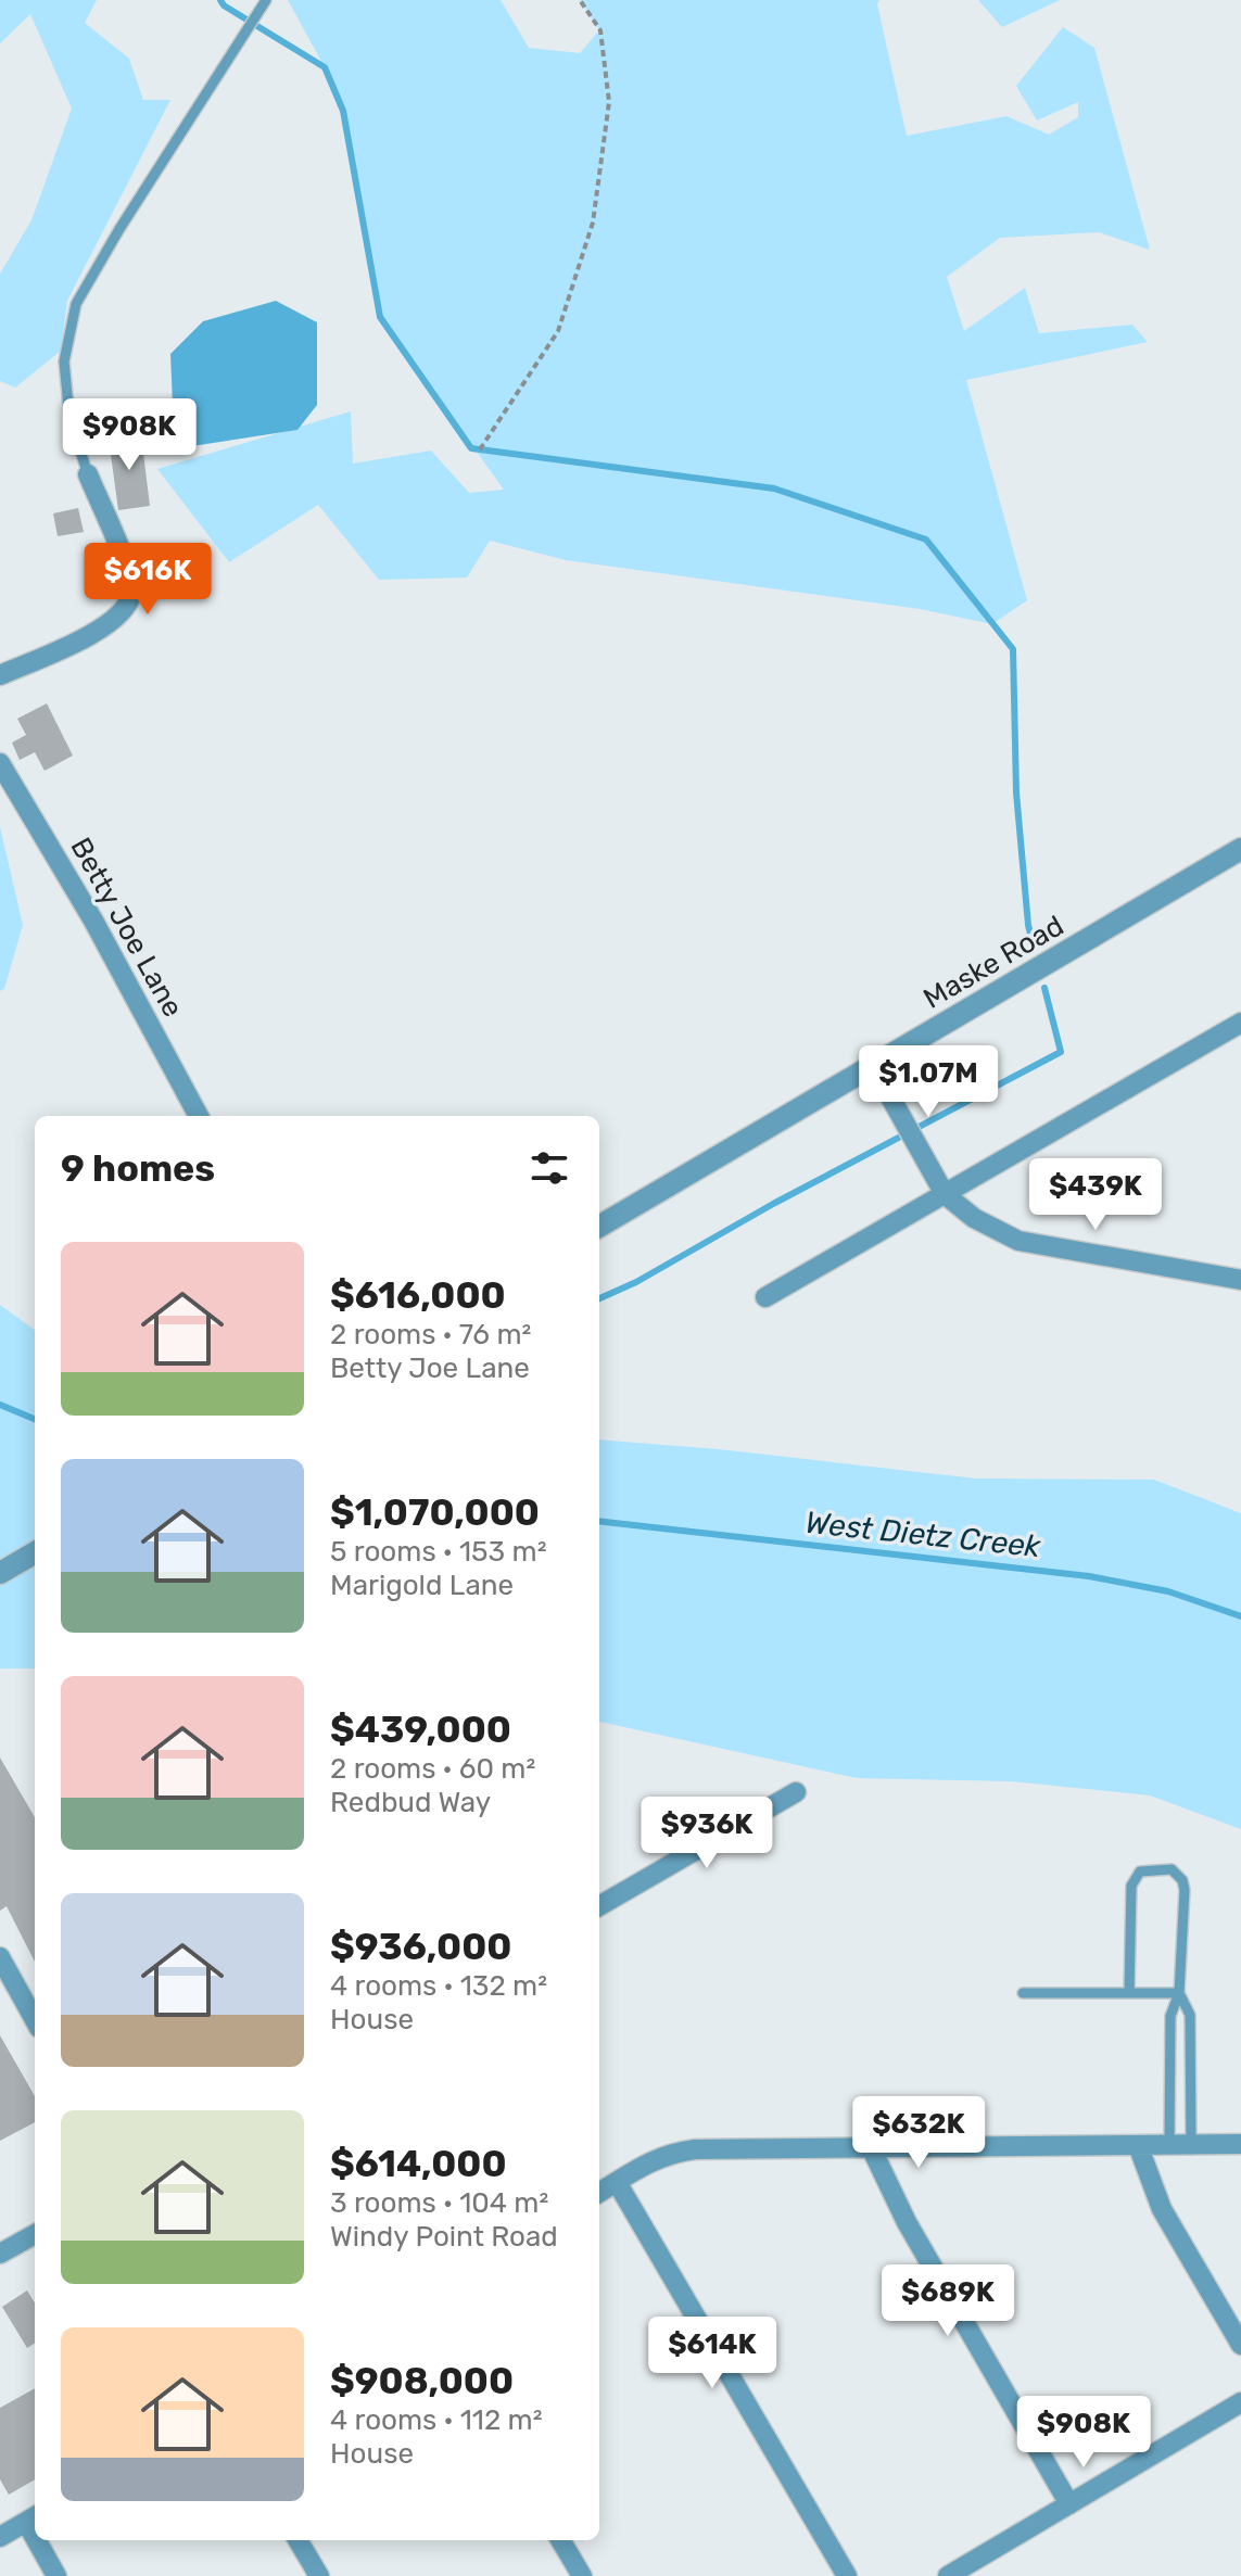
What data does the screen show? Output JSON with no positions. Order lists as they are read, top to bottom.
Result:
{
  "streets": {
    "street": ["Betty Joe Lane", "Maske Road"]
  },
  "water": ["West Dietz Creek"],
  "page": {
    "price": [
      "$908K",
      "$616K",
      "$1.07M",
      "$439K",
      "$936K",
      "$632K",
      "$689K",
      "$614K",
      "$908K"
    ],
    "heading": "9 homes",
    "list": [
      {
        "name": "$616,000",
        "note": "2 rooms · 76 m² · Betty Joe Lane"
      },
      {
        "name": "$1,070,000",
        "note": "5 rooms · 153 m² · Marigold Lane"
      },
      {
        "name": "$439,000",
        "note": "2 rooms · 60 m² · Redbud Way"
      },
      {
        "name": "$936,000",
        "note": "4 rooms · 132 m² · House"
      },
      {
        "name": "$614,000",
        "note": "3 rooms · 104 m² · Windy Point Road"
      },
      {
        "name": "$908,000",
        "note": "4 rooms · 112 m² · House"
      }
    ]
  }
}
